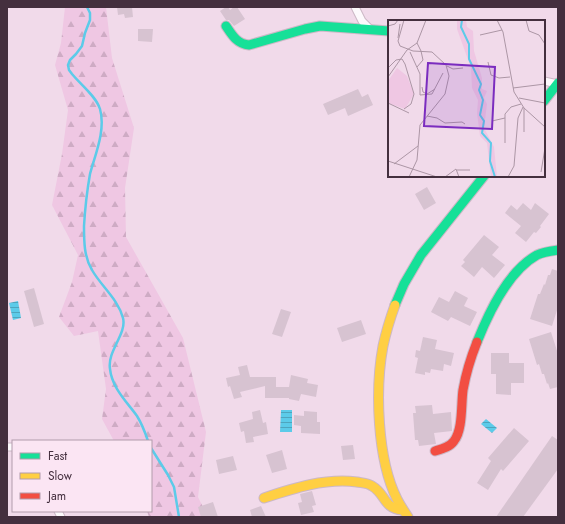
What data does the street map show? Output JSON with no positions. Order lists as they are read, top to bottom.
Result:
{
  "legend": ["Fast", "Slow", "Jam"]
}
